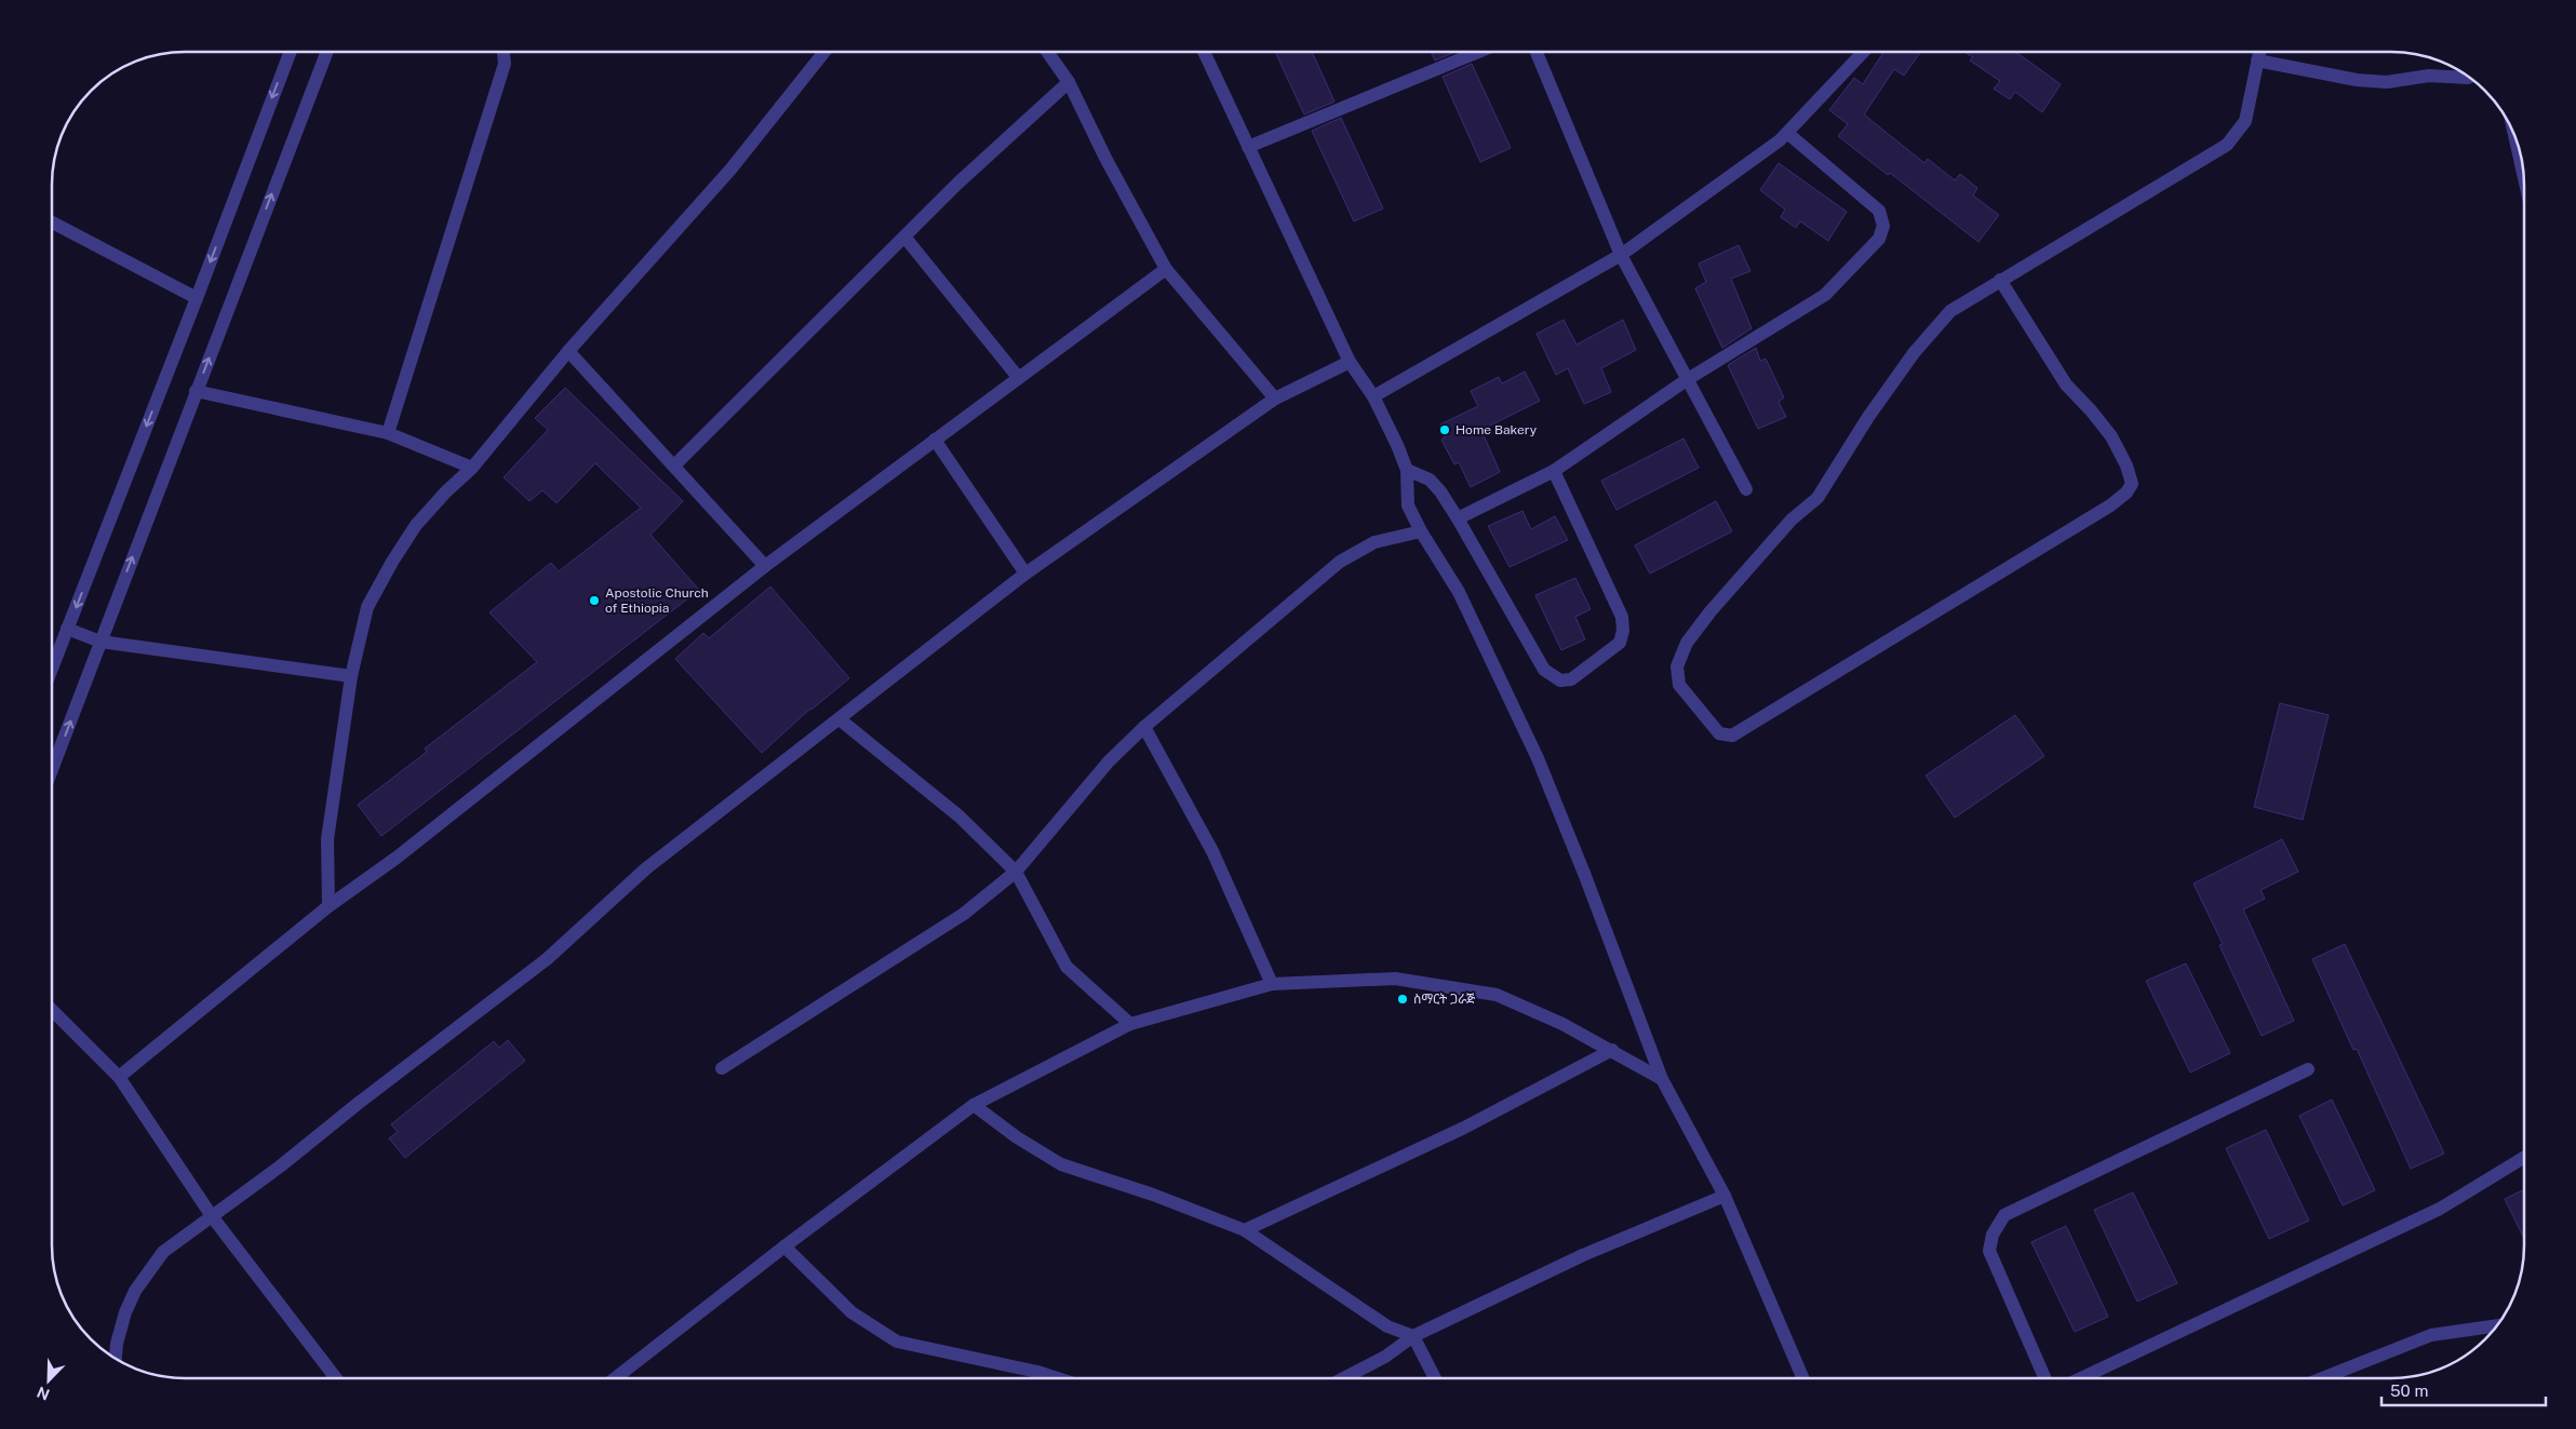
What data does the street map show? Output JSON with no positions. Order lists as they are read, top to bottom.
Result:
{
  "places": ["Home Bakery", "Apostolic Church of Ethiopia", "ስማርት ጋራጅ"],
  "scale_bar": "50 m",
  "north": "bottom left"
}
